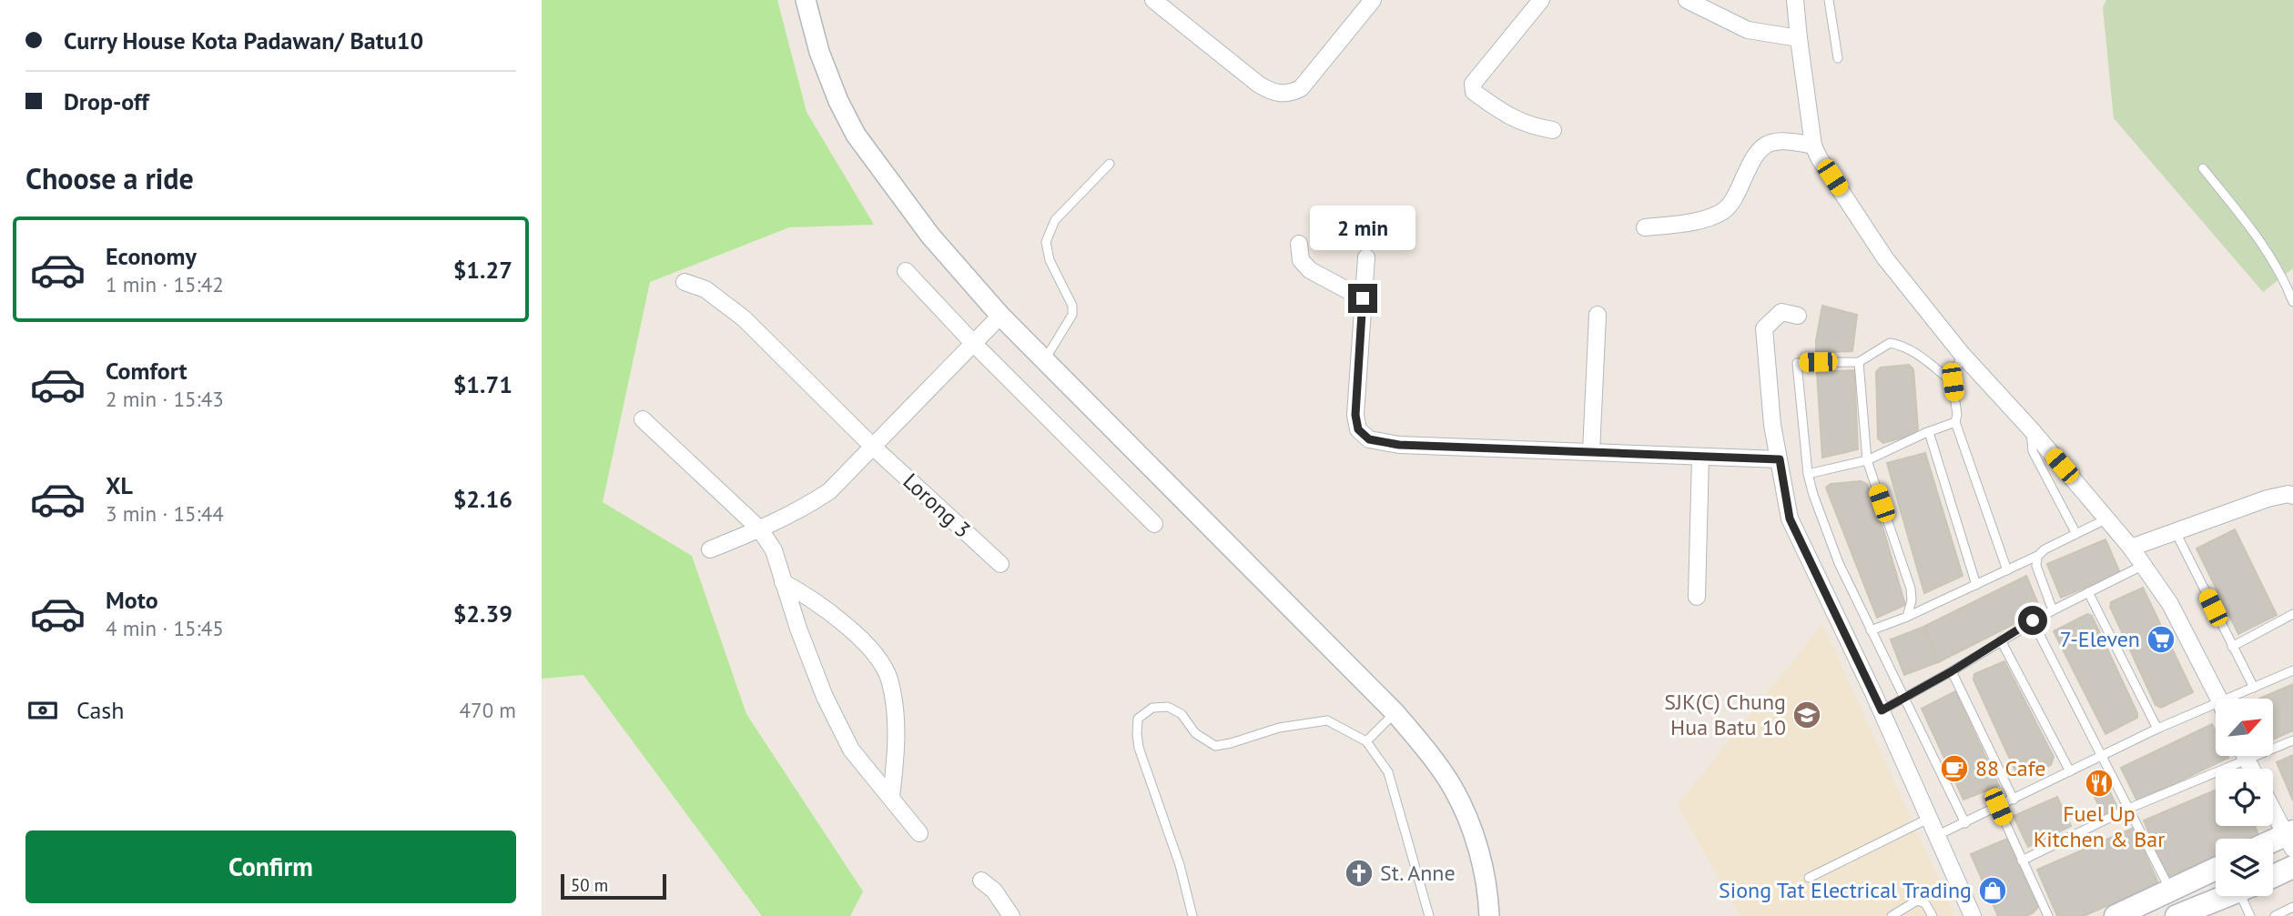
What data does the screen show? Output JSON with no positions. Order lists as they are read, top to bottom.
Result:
{
  "streets": {
    "street": ["Lorong 3"]
  },
  "places": {
    "supermarket": ["7-Eleven"],
    "school or university": ["SJK(C) Chung Hua Batu 10"],
    "cafe": ["88 Cafe"],
    "restaurant": ["Fuel Up Kitchen & Bar"],
    "church": ["St. Anne"],
    "shop": ["Siong Tat Electrical Trading"]
  },
  "scale_bar": "50 m",
  "north": "top right",
  "page": {
    "banner": ["Curry House Kota Padawan/ Batu10", "Drop-off"],
    "heading": "Choose a ride",
    "bubble": "2 min",
    "list": [
      {
        "name": "Economy",
        "note": "1 min · 15:42",
        "value": "$1.27"
      },
      {
        "name": "Comfort",
        "note": "2 min · 15:43",
        "value": "$1.71"
      },
      {
        "name": "XL",
        "note": "3 min · 15:44",
        "value": "$2.16"
      },
      {
        "name": "Moto",
        "note": "4 min · 15:45",
        "value": "$2.39"
      }
    ],
    "pay": ["Cash", "470 m"],
    "buttons": "Confirm",
    "scale": "50 m"
  }
}
